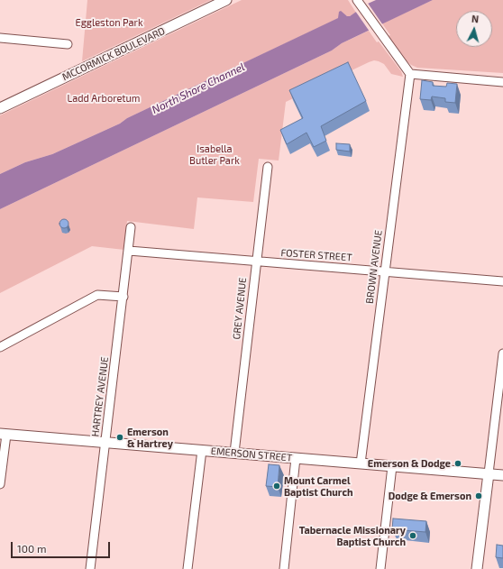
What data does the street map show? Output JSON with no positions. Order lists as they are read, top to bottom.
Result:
{
  "streets": {
    "main road": ["MCCORMICK BOULEVARD", "EMERSON STREET"],
    "street": [
      "FOSTER STREET",
      "BROWN AVENUE",
      "GREY AVENUE",
      "HARTREY AVENUE"
    ]
  },
  "crossings": [
    ["FOSTER STREET", "BROWN AVENUE"],
    ["FOSTER STREET", "GREY AVENUE"],
    ["FOSTER STREET", "HARTREY AVENUE"],
    ["BROWN AVENUE", "EMERSON STREET"],
    ["GREY AVENUE", "EMERSON STREET"],
    ["HARTREY AVENUE", "EMERSON STREET"]
  ],
  "water": ["North Shore Channel"],
  "parks": ["Eggleston Park", "Ladd Arboretum", "Isabella Butler Park"],
  "places": [
    "Emerson & Hartrey",
    "Emerson & Dodge",
    "Mount Carmel Baptist Church",
    "Dodge & Emerson",
    "Tabernacle Missionary Baptist Church"
  ],
  "scale_bar": "100 m",
  "north": "top"
}
